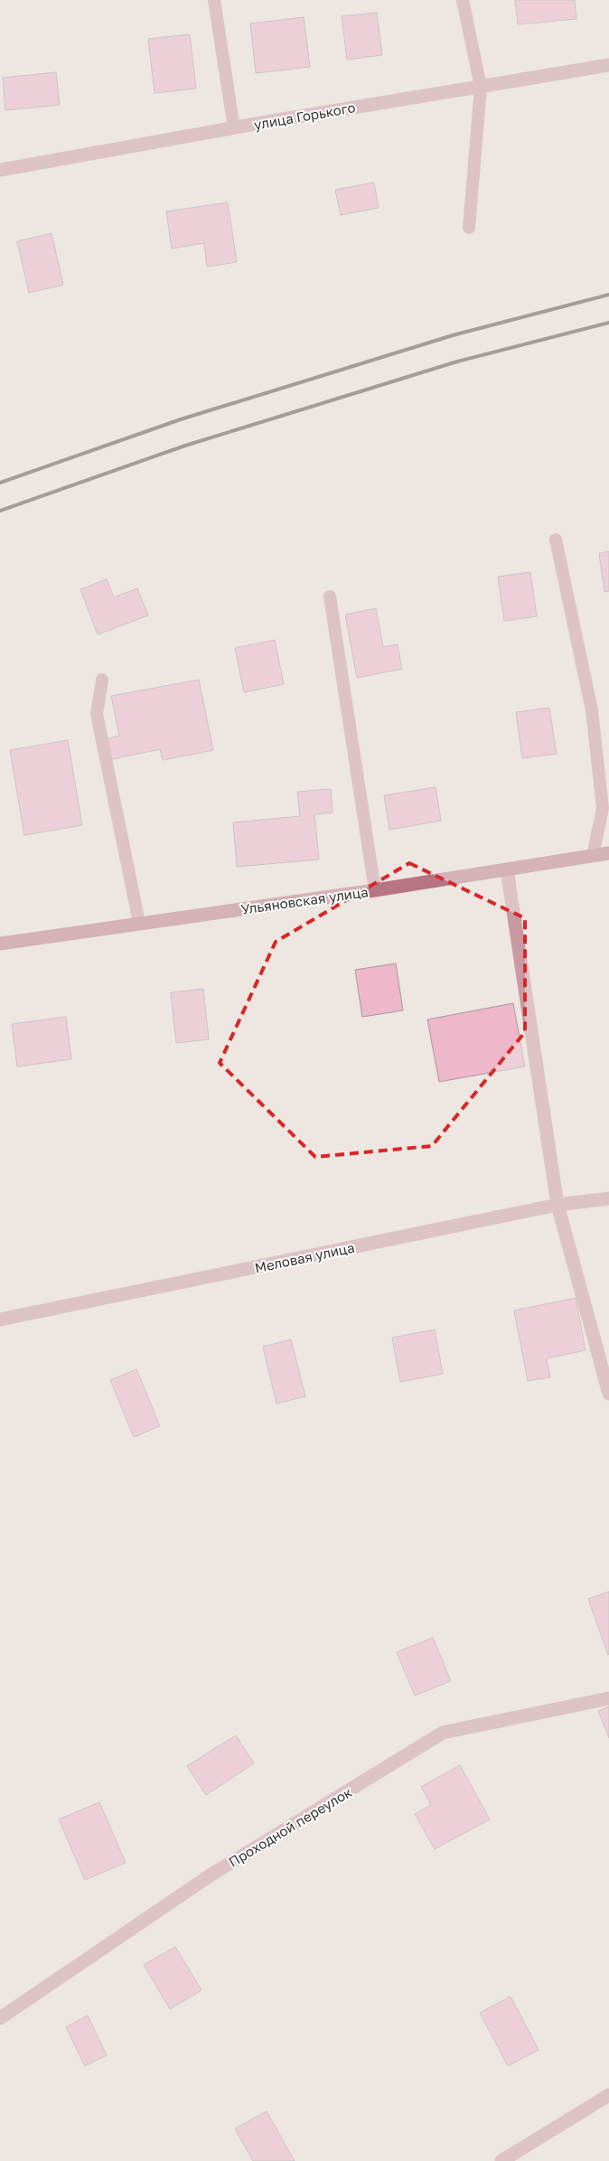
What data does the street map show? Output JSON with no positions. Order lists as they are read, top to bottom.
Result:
{
  "streets": {
    "main road": ["Ульяновская улица"],
    "street": ["улица Горького", "Меловая улица", "Проходной переулок"]
  }
}
